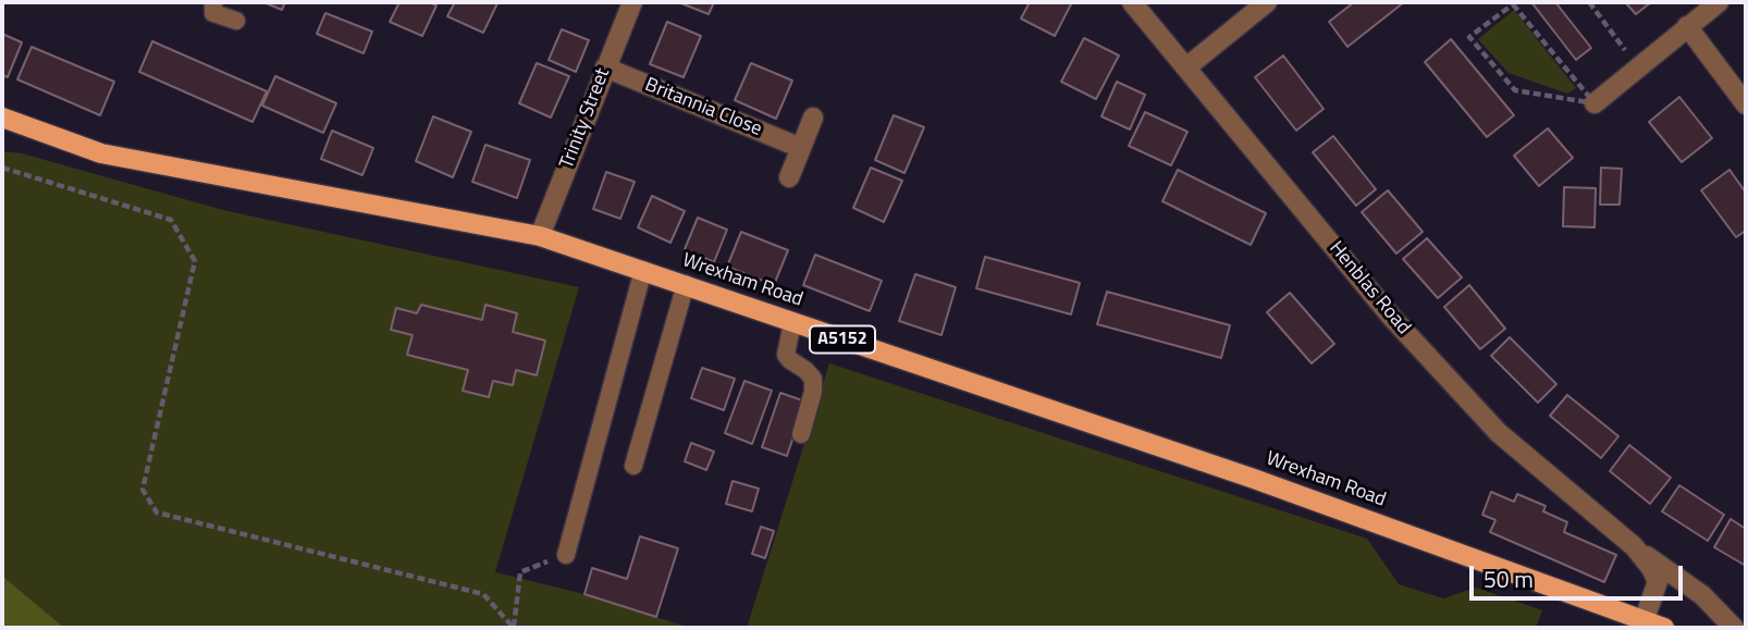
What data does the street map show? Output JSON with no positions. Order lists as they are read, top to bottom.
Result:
{
  "streets": {
    "main road": ["Wrexham Road", "A5152"],
    "street": ["Britannia Close", "Trinity Street", "Henblas Road"]
  },
  "crossings": [
    ["Britannia Close", "Trinity Street"],
    ["Trinity Street", "Wrexham Road"],
    ["Wrexham Road", "Henblas Road"]
  ],
  "scale_bar": "50 m"
}
